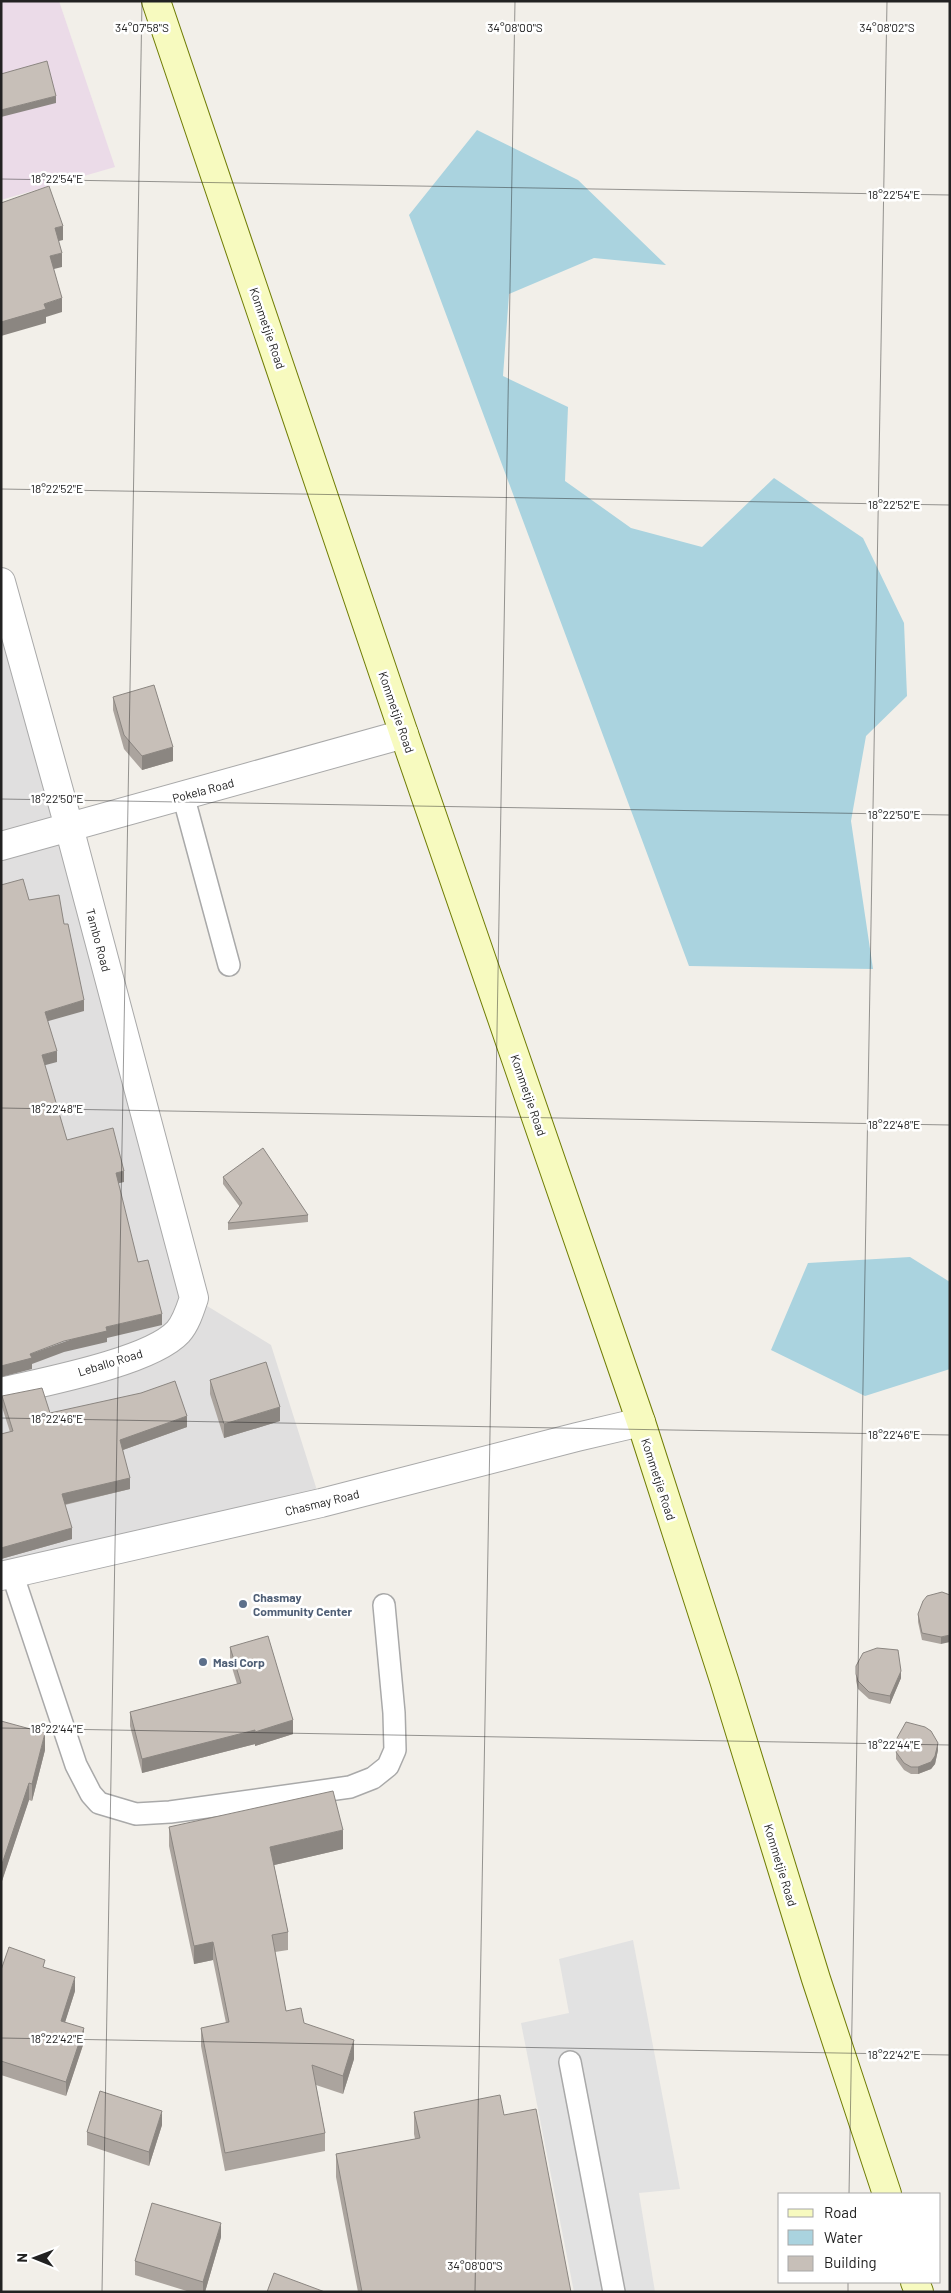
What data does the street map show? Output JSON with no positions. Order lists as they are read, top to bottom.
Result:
{
  "streets": {
    "main road": ["Kommetjie Road"],
    "street": [
      "Pokela Road",
      "Tambo Road",
      "Leballo Road",
      "Chasmay Road"
    ]
  },
  "crossings": [
    ["Kommetjie Road", "Pokela Road"],
    ["Kommetjie Road", "Chasmay Road"],
    ["Pokela Road", "Tambo Road"],
    ["Tambo Road", "Leballo Road"]
  ],
  "places": ["Chasmay Community Center", "Masi Corp"],
  "legend": ["Road", "Water", "Building"],
  "north": "left",
  "coordinates": [
    "34°07'58\"S",
    "34°08'00\"S",
    "34°08'02\"S",
    "18°22'54\"E",
    "18°22'52\"E",
    "18°22'50\"E",
    "18°22'48\"E",
    "18°22'46\"E",
    "18°22'44\"E",
    "18°22'42\"E"
  ]
}
